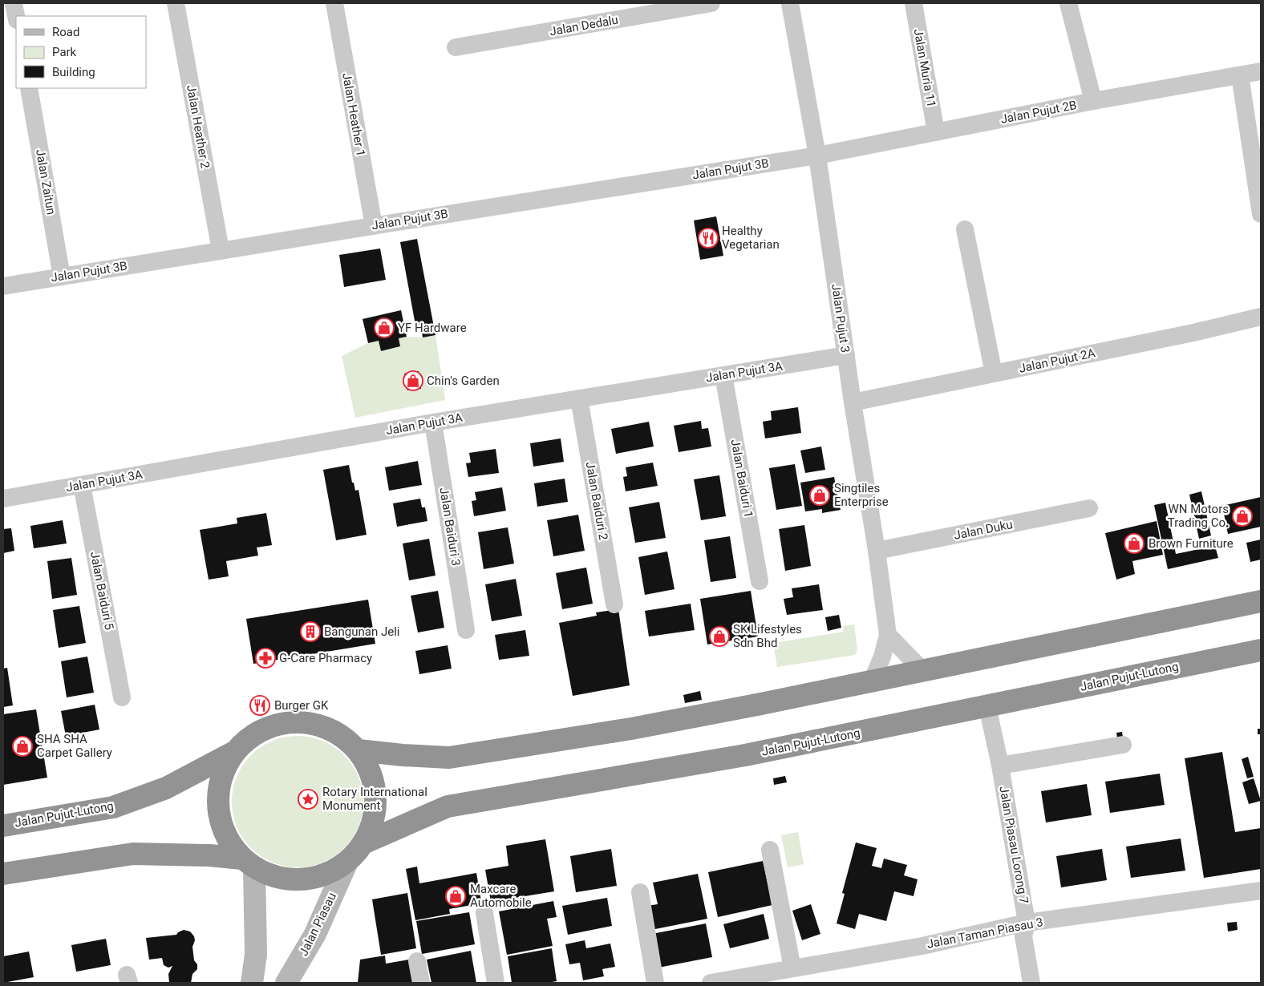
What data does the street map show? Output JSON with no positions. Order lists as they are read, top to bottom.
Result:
{
  "streets": {
    "highway": ["Jalan Pujut-Lutong"],
    "street": [
      "Jalan Dedalu",
      "Jalan Muria 11",
      "Jalan Pujut 2B",
      "Jalan Heather 1",
      "Jalan Heather 2",
      "Jalan Pujut 3B",
      "Jalan Zaitun",
      "Jalan Pujut 3",
      "Jalan Pujut 2A",
      "Jalan Pujut 3A",
      "Jalan Baiduri 1",
      "Jalan Baiduri 2",
      "Jalan Baiduri 3",
      "Jalan Duku",
      "Jalan Baiduri 5",
      "Jalan Piasau Lorong 7",
      "Jalan Piasau",
      "Jalan Taman Piasau 3"
    ]
  },
  "crossings": [
    ["Jalan Muria 11", "Jalan Pujut 2B"],
    ["Jalan Pujut 2B", "Jalan Pujut 3B"],
    ["Jalan Pujut 2B", "Jalan Pujut 3"],
    ["Jalan Heather 1", "Jalan Pujut 3B"],
    ["Jalan Heather 2", "Jalan Pujut 3B"],
    ["Jalan Pujut 3B", "Jalan Zaitun"],
    ["Jalan Pujut 3B", "Jalan Pujut 3"],
    ["Jalan Pujut 3", "Jalan Pujut 2A"],
    ["Jalan Pujut 3", "Jalan Pujut 3A"],
    ["Jalan Pujut 3", "Jalan Duku"],
    ["Jalan Pujut 3A", "Jalan Baiduri 1"],
    ["Jalan Pujut 3A", "Jalan Baiduri 2"],
    ["Jalan Pujut 3A", "Jalan Baiduri 3"],
    ["Jalan Pujut 3A", "Jalan Baiduri 5"],
    ["Jalan Pujut-Lutong", "Jalan Piasau Lorong 7"],
    ["Jalan Piasau Lorong 7", "Jalan Taman Piasau 3"]
  ],
  "places": {
    "restaurant": ["Healthy Vegetarian", "Burger GK"],
    "shop": [
      "YF Hardware",
      "Chin's Garden",
      "Singtiles Enterprise",
      "WN Motors Trading Co.",
      "Brown Furniture",
      "SK Lifestyles Sdn Bhd",
      "SHA SHA Carpet Gallery",
      "Maxcare Automobile"
    ],
    "building": ["Bangunan Jeli"],
    "pharmacy": ["G-Care Pharmacy"],
    "place": ["Rotary International Monument"]
  },
  "legend": ["Road", "Park", "Building"]
}
